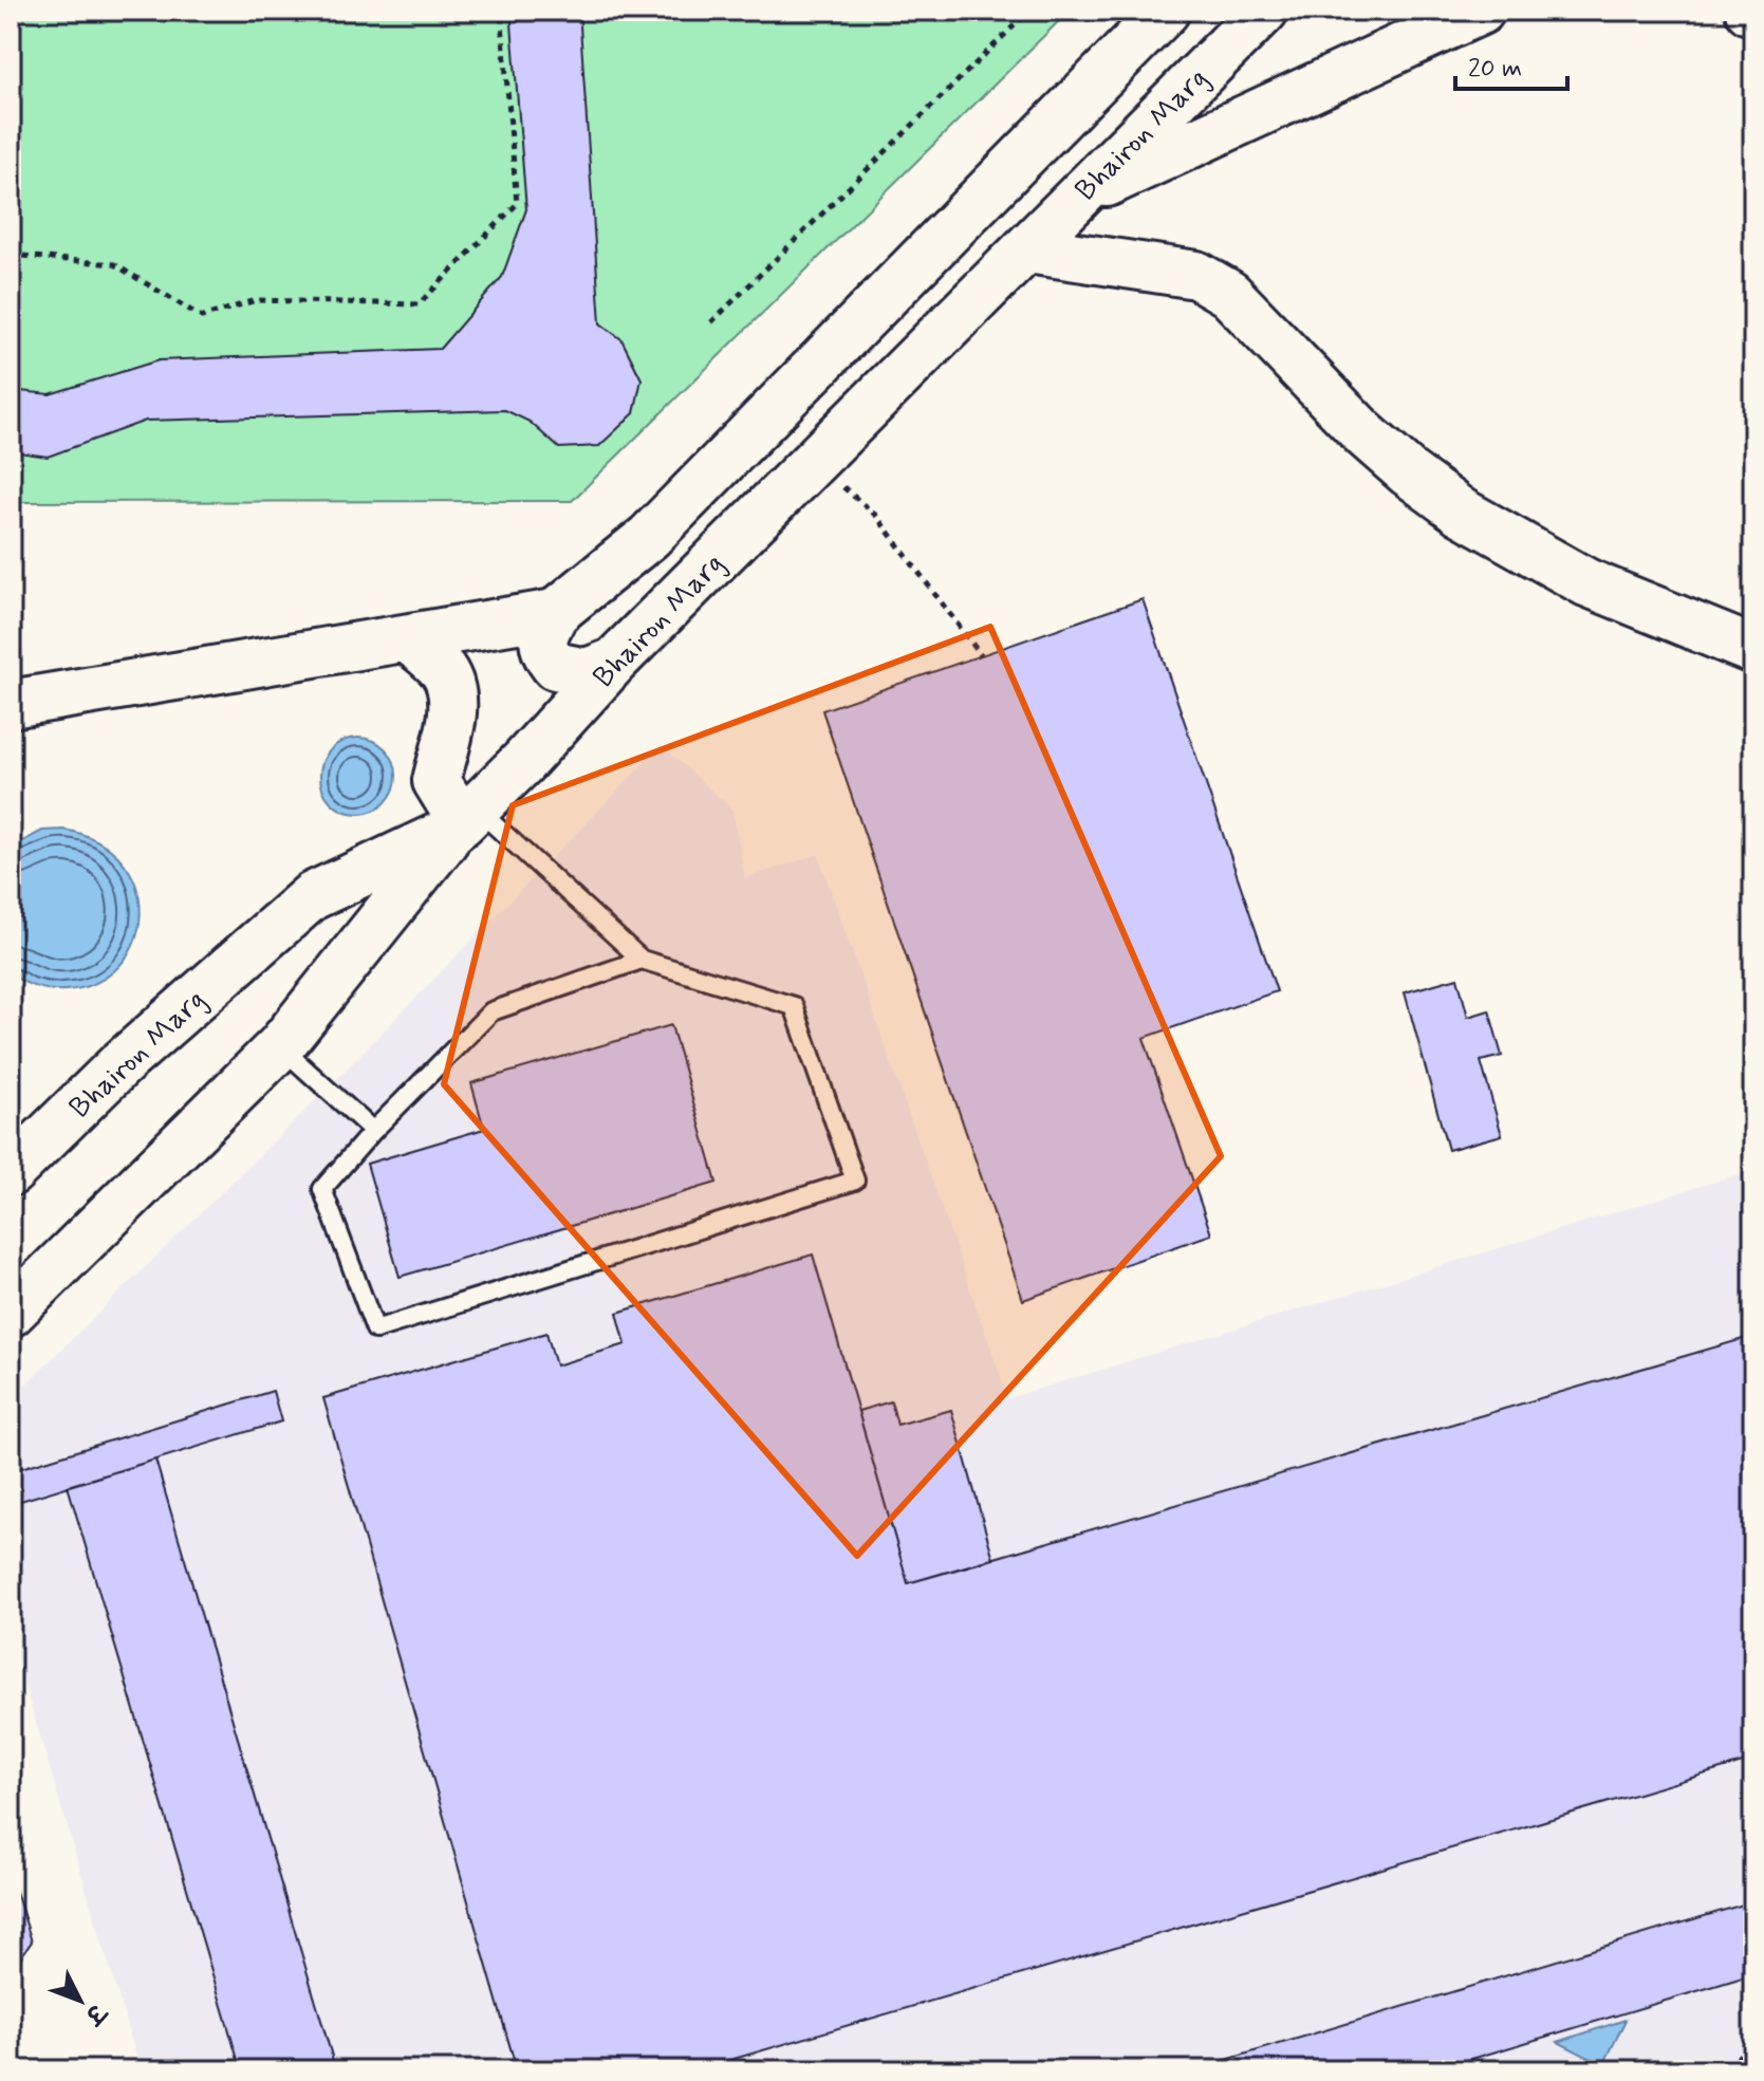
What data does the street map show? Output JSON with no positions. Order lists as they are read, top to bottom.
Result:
{
  "streets": {
    "main road": ["Bhairon Marg"]
  },
  "scale_bar": "20 m",
  "north": "bottom right"
}
